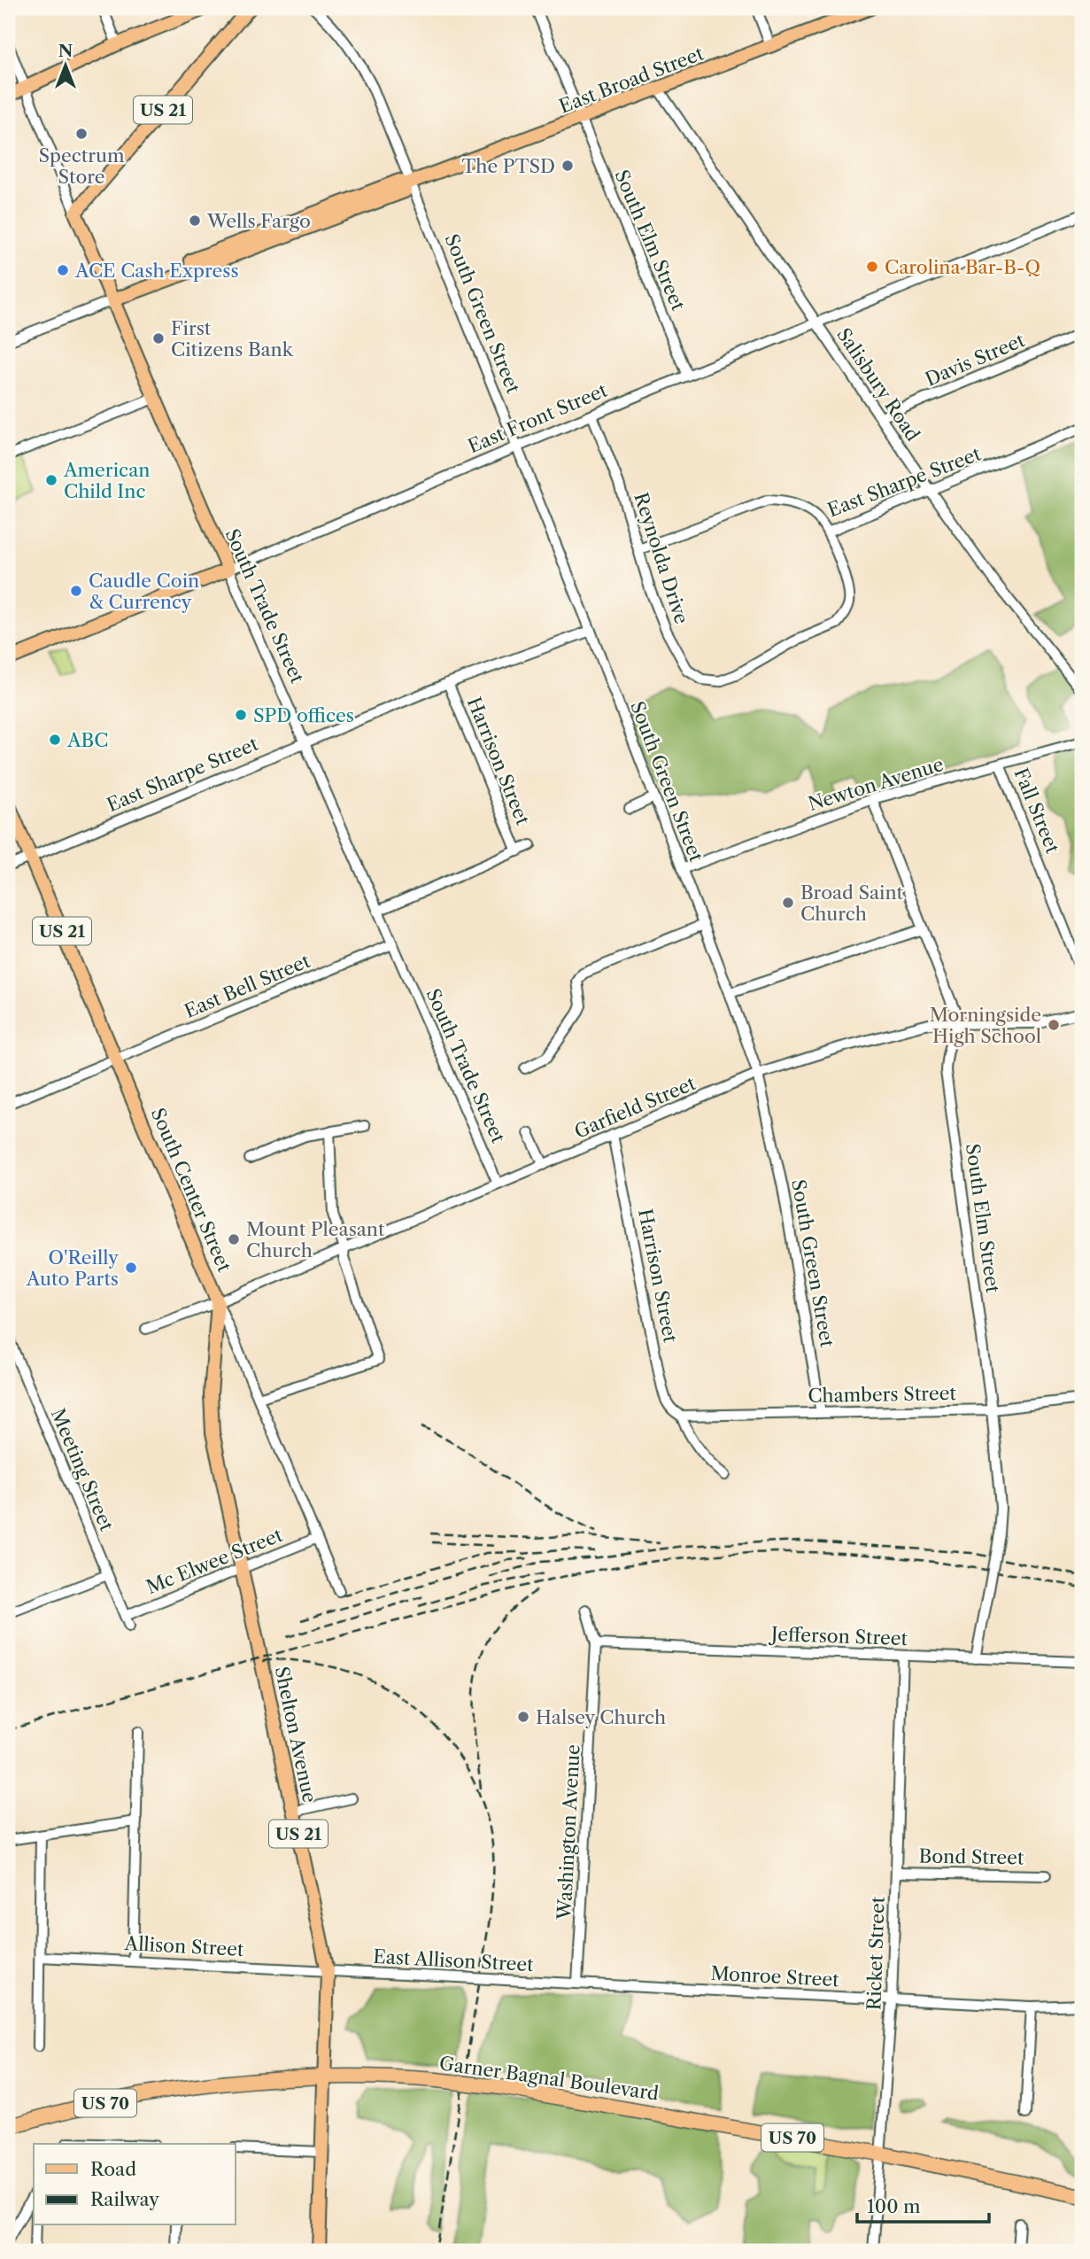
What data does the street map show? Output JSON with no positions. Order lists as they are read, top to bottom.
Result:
{
  "streets": {
    "highway": ["Garner Bagnal Boulevard", "US 70"],
    "main road": [
      "East Broad Street",
      "US 21",
      "East Front Street",
      "South Trade Street",
      "South Center Street",
      "Shelton Avenue"
    ],
    "street": [
      "South Elm Street",
      "South Green Street",
      "Davis Street",
      "Salisbury Road",
      "East Sharpe Street",
      "Reynolda Drive",
      "Harrison Street",
      "Newton Avenue",
      "Fall Street",
      "East Bell Street",
      "Garfield Street",
      "Chambers Street",
      "Meeting Street",
      "Mc Elwee Street",
      "Jefferson Street",
      "Washington Avenue",
      "Bond Street",
      "Allison Street",
      "Ricket Street",
      "East Allison Street",
      "Monroe Street"
    ]
  },
  "crossings": [
    ["East Broad Street", "South Elm Street"],
    ["East Broad Street", "South Green Street"],
    ["East Broad Street", "Salisbury Road"],
    ["East Broad Street", "South Trade Street"],
    ["US 21", "South Trade Street"],
    ["South Elm Street", "East Front Street"],
    ["South Elm Street", "Garfield Street"],
    ["South Elm Street", "Chambers Street"],
    ["South Elm Street", "Jefferson Street"],
    ["South Green Street", "East Front Street"],
    ["South Green Street", "East Sharpe Street"],
    ["South Green Street", "Newton Avenue"],
    ["South Green Street", "Garfield Street"],
    ["South Green Street", "Chambers Street"],
    ["Davis Street", "Salisbury Road"],
    ["Salisbury Road", "East Front Street"],
    ["Salisbury Road", "East Sharpe Street"],
    ["East Front Street", "Reynolda Drive"],
    ["East Front Street", "South Trade Street"],
    ["East Sharpe Street", "Reynolda Drive"],
    ["East Sharpe Street", "South Trade Street"],
    ["East Sharpe Street", "Harrison Street"],
    ["East Sharpe Street", "South Center Street"],
    ["South Trade Street", "East Bell Street"],
    ["South Trade Street", "Garfield Street"],
    ["Harrison Street", "Garfield Street"],
    ["Harrison Street", "Chambers Street"],
    ["Newton Avenue", "Fall Street"],
    ["East Bell Street", "South Center Street"],
    ["Garfield Street", "South Center Street"],
    ["Garfield Street", "Shelton Avenue"],
    ["South Center Street", "Mc Elwee Street"],
    ["South Center Street", "Shelton Avenue"],
    ["Meeting Street", "Mc Elwee Street"],
    ["Mc Elwee Street", "Shelton Avenue"],
    ["Jefferson Street", "Washington Avenue"],
    ["Jefferson Street", "Ricket Street"],
    ["Shelton Avenue", "Allison Street"],
    ["Shelton Avenue", "East Allison Street"],
    ["Shelton Avenue", "Garner Bagnal Boulevard"],
    ["Washington Avenue", "East Allison Street"],
    ["Washington Avenue", "Monroe Street"],
    ["Bond Street", "Ricket Street"],
    ["Allison Street", "East Allison Street"],
    ["Ricket Street", "Monroe Street"],
    ["Ricket Street", "Garner Bagnal Boulevard"],
    ["East Allison Street", "Monroe Street"]
  ],
  "places": [
    "Spectrum Store",
    "The PTSD",
    "Wells Fargo",
    "Carolina Bar-B-Q",
    "ACE Cash Express",
    "First Citizens Bank",
    "American Child Inc",
    "Caudle Coin & Currency",
    "SPD offices",
    "ABC",
    "Broad Saint Church",
    "Morningside High School",
    "Mount Pleasant Church",
    "O'Reilly Auto Parts",
    "Halsey Church"
  ],
  "legend": ["Road", "Railway"],
  "scale_bar": "100 m",
  "north": "top"
}
